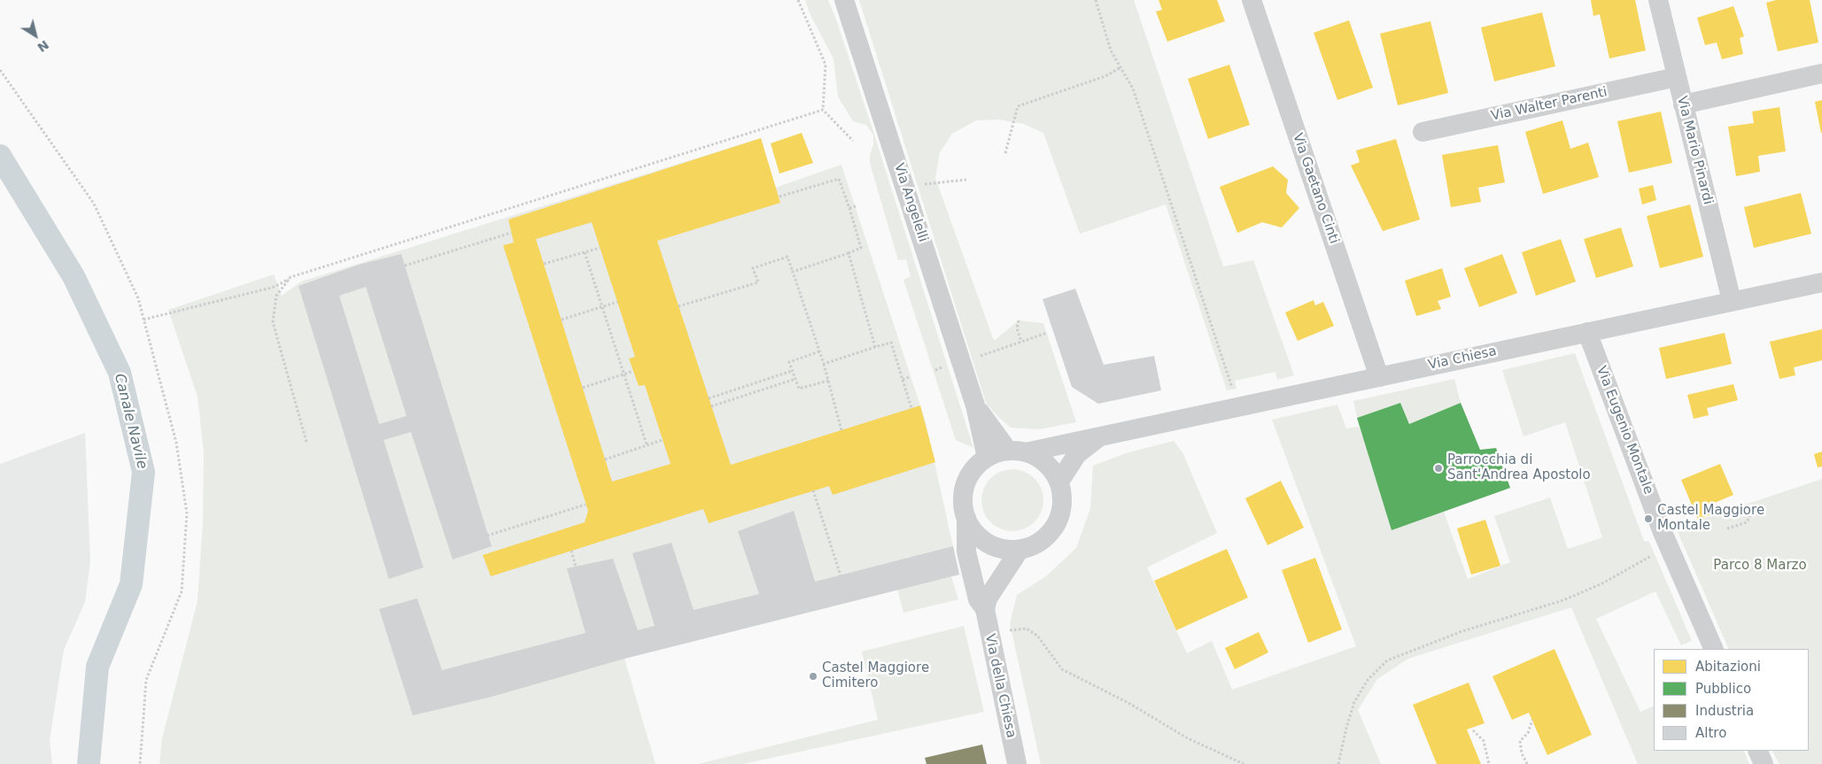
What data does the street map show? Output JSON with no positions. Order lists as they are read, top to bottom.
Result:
{
  "streets": {
    "street": [
      "Via Walter Parenti",
      "Via Mario Pinardi",
      "Via Gaetano Cinti",
      "Via Angelelli",
      "Via Chiesa",
      "Via Eugenio Montale",
      "Via della Chiesa"
    ]
  },
  "crossings": [
    ["Via Walter Parenti", "Via Mario Pinardi"],
    ["Via Mario Pinardi", "Via Chiesa"],
    ["Via Gaetano Cinti", "Via Chiesa"],
    ["Via Angelelli", "Via Chiesa"],
    ["Via Angelelli", "Via della Chiesa"],
    ["Via Chiesa", "Via Eugenio Montale"],
    ["Via Chiesa", "Via della Chiesa"]
  ],
  "water": ["Canale Navile"],
  "parks": ["Parco 8 Marzo"],
  "places": ["Parrocchia di Sant'Andrea Apostolo", "Castel Maggiore Montale", "Castel Maggiore Cimitero"],
  "legend": [
    "Abitazioni",
    "Pubblico",
    "Industria",
    "Altro"
  ],
  "north": "bottom right"
}
